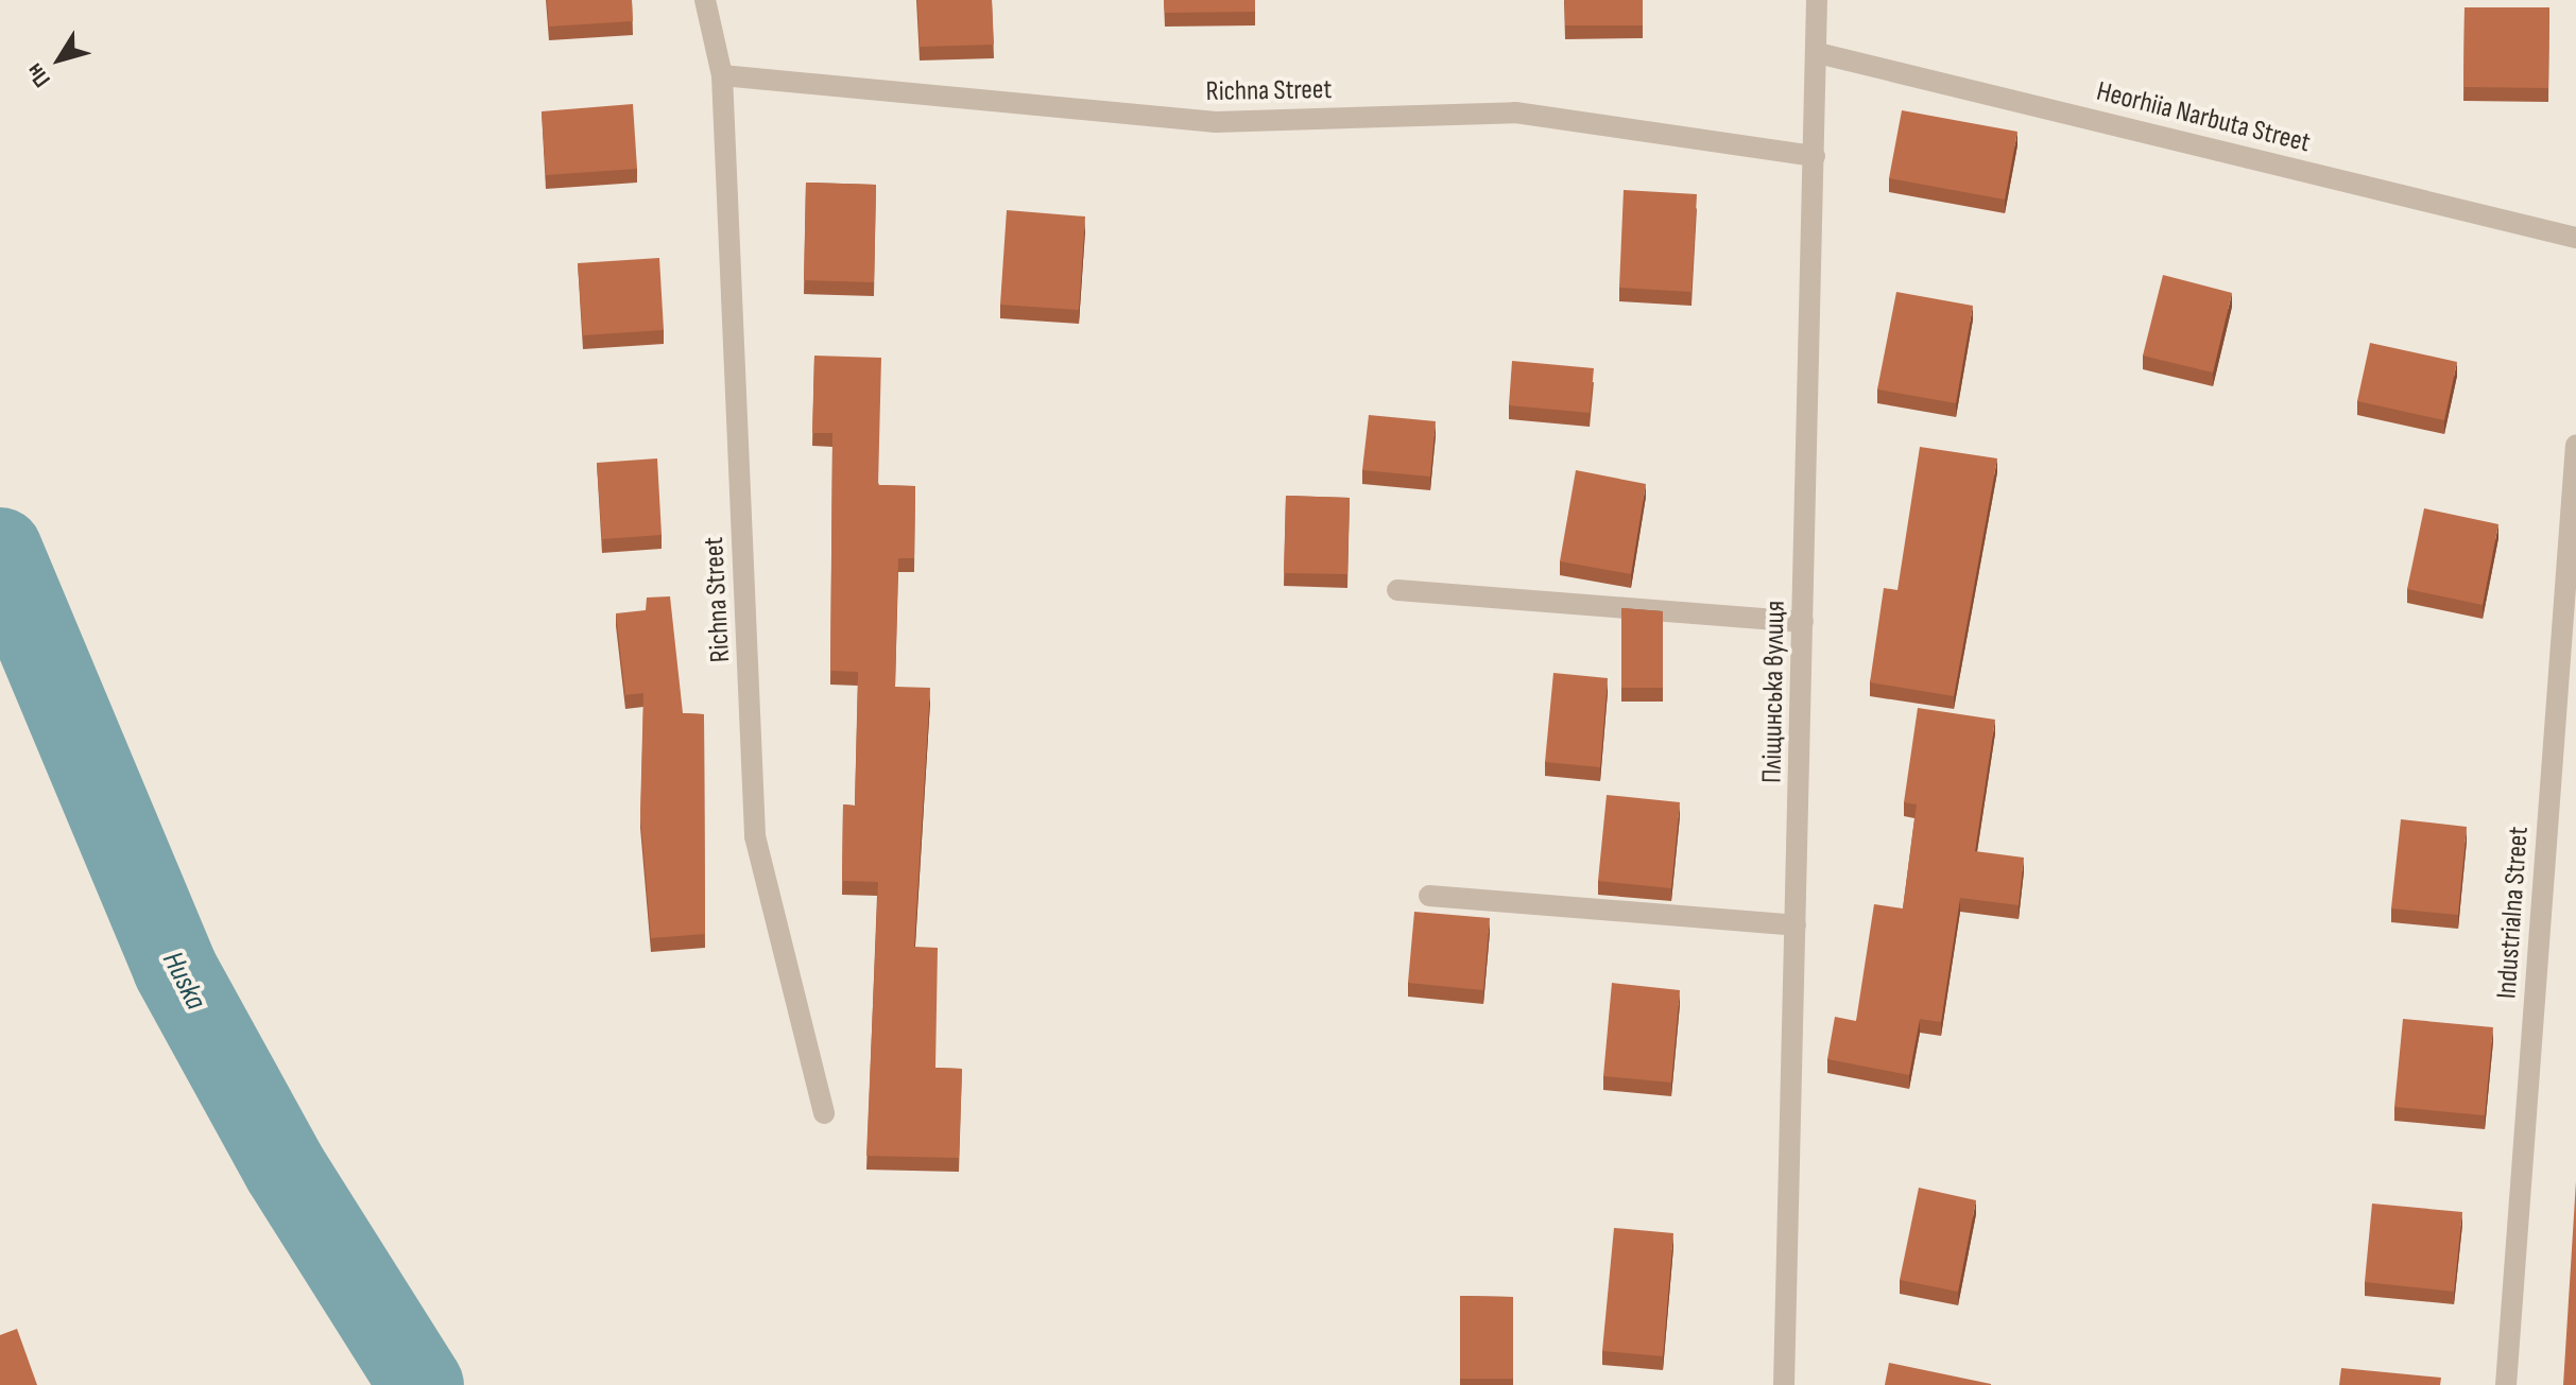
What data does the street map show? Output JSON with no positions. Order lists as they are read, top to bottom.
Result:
{
  "streets": {
    "street": [
      "Richna Street",
      "Heorhiia Narbuta Street",
      "Пліщинська вулиця",
      "Industrialna Street"
    ]
  },
  "crossings": [
    ["Richna Street", "Пліщинська вулиця"],
    ["Heorhiia Narbuta Street", "Пліщинська вулиця"]
  ],
  "water": ["Huska"],
  "north": "bottom left"
}
